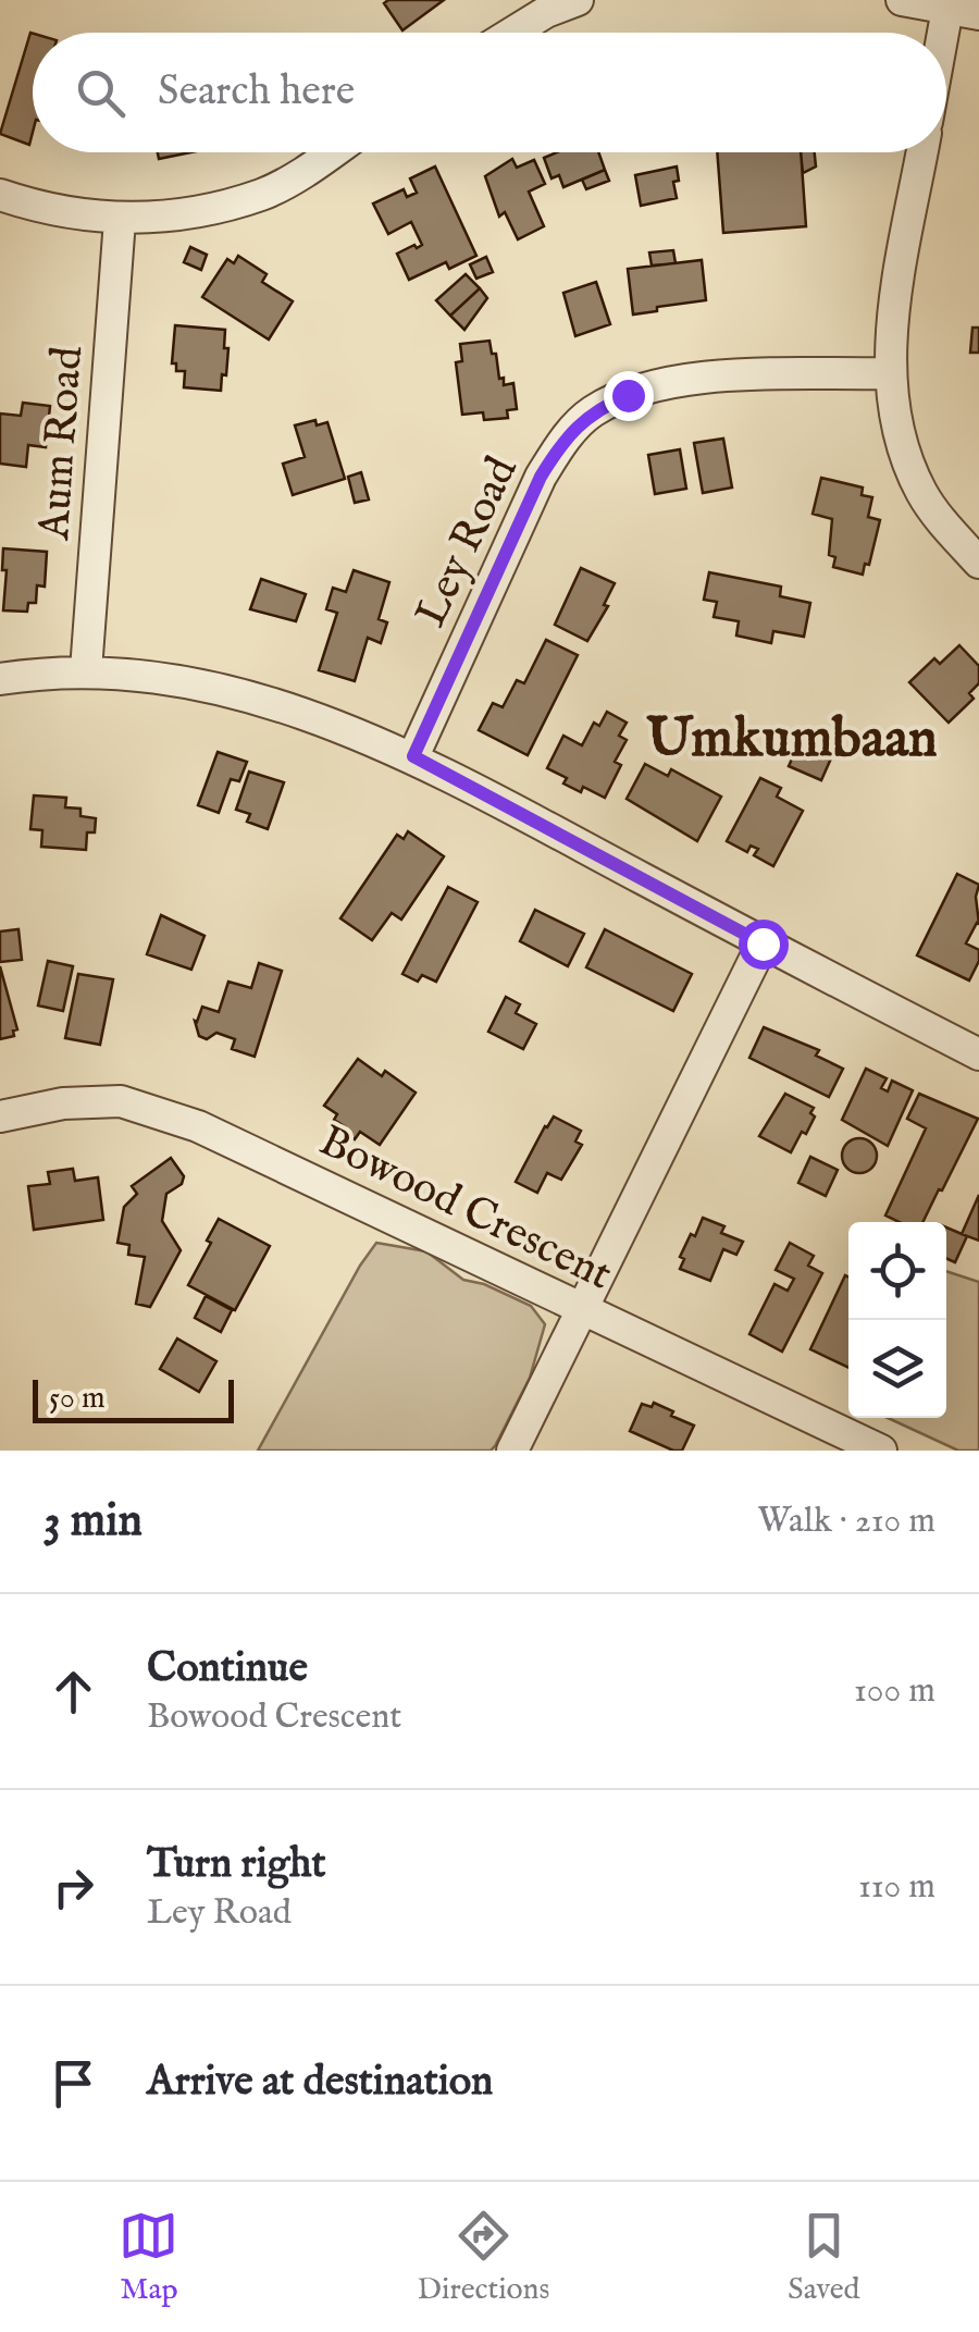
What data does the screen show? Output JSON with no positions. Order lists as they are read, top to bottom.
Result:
{
  "streets": {
    "street": ["Aum Road", "Ley Road", "Bowood Crescent"]
  },
  "districts": ["Umkumbaan"],
  "scale_bar": "50 m",
  "page": {
    "search": "Search here",
    "scale": "50 m",
    "heading": ["3 min", "Walk · 210 m"],
    "list": [
      ["Continue", "Bowood Crescent", "100 m"],
      ["Turn right", "Ley Road", "110 m"],
      "Arrive at destination"
    ],
    "nav": ["Map", "Directions", "Saved"]
  }
}
